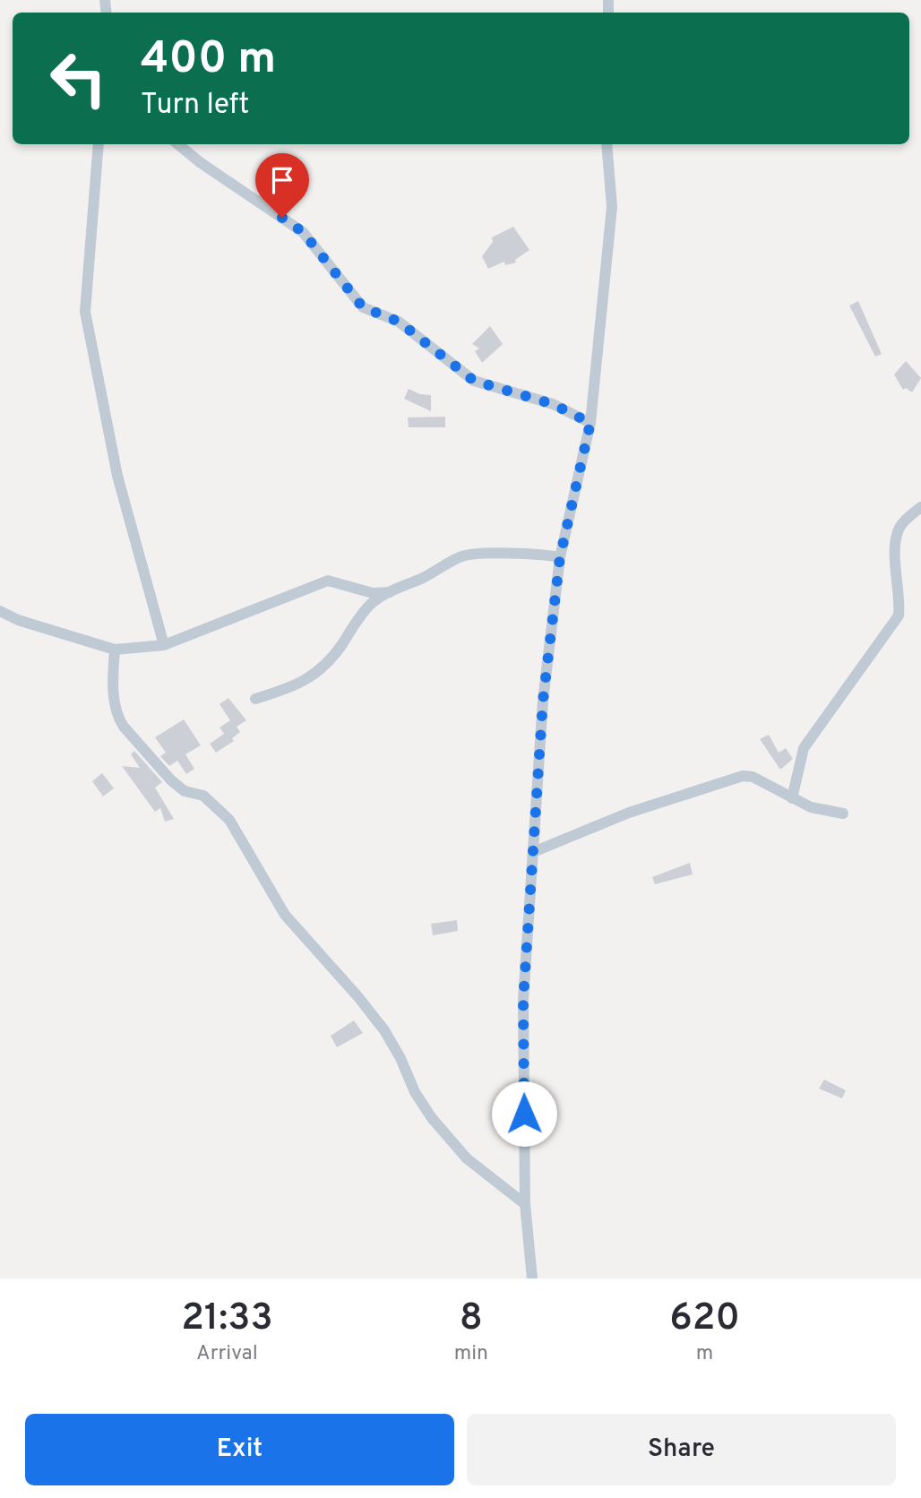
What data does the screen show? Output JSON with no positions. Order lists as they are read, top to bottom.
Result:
{
  "page": {
    "turn": ["400 m", "Turn left"],
    "eta": [
      "21:33",
      "Arrival",
      "8",
      "min",
      "620",
      "m"
    ],
    "buttons": ["Exit", "Share"]
  }
}
